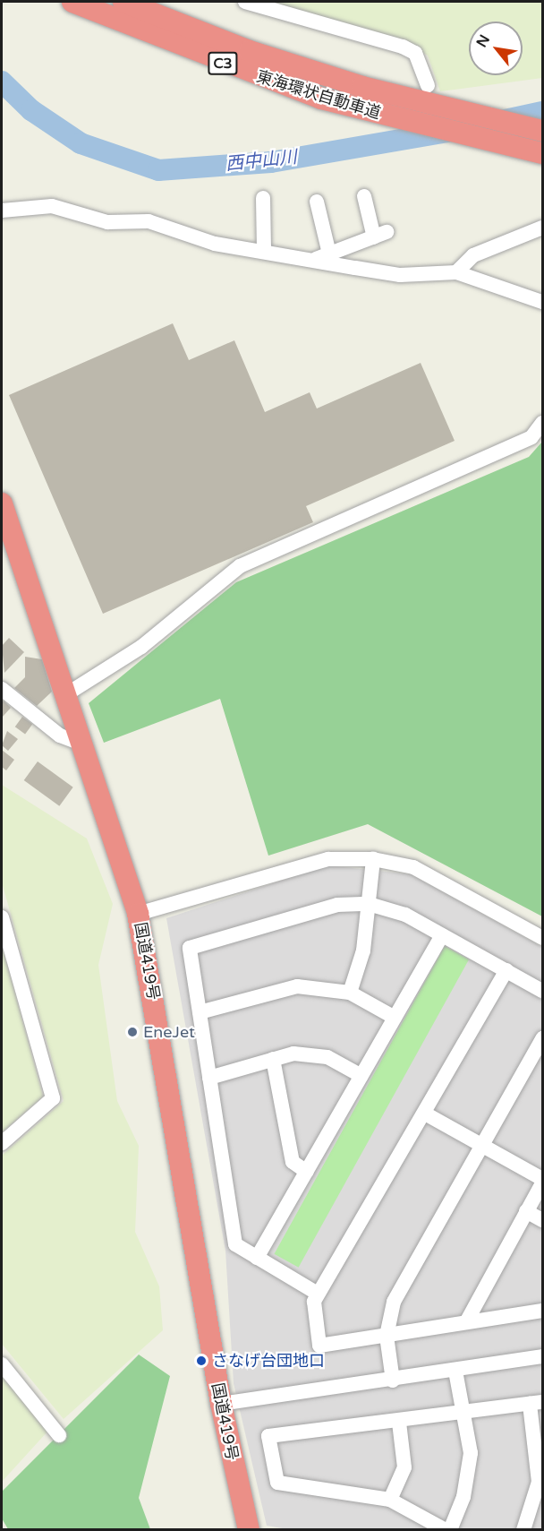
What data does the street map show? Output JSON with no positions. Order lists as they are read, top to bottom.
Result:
{
  "streets": {
    "highway": ["C3", "東海環状自動車道", "国道419号"]
  },
  "water": ["西中山川"],
  "places": ["EneJet", "さなげ台団地口"],
  "north": "top left"
}
